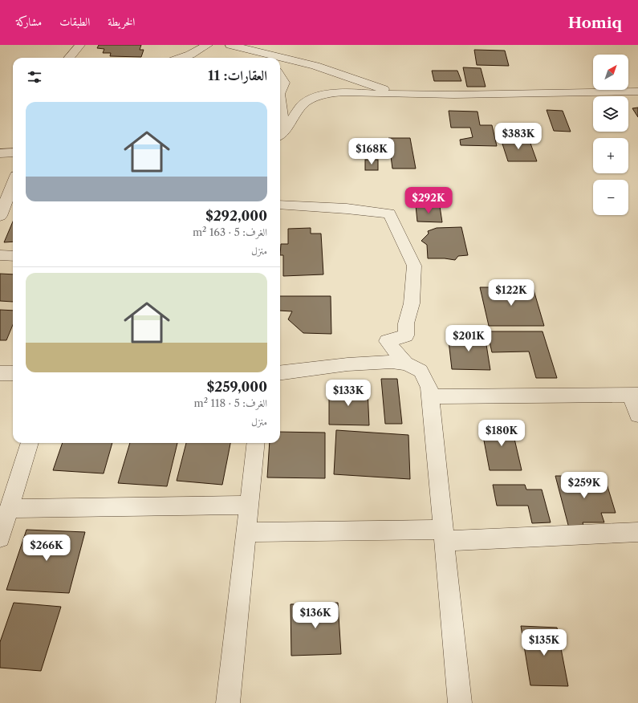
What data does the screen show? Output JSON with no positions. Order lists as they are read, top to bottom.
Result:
{
  "north": "top right",
  "page": {
    "header": "Homiq",
    "nav": ["الخريطة", "الطبقات", "مشاركة"],
    "map_buttons": ["+", "−"],
    "heading": "العقارات: 11",
    "list": [
      {
        "name": "$292,000",
        "note": "الغرف: 5 · 163 m² · منزل"
      },
      {
        "name": "$259,000",
        "note": "الغرف: 5 · 118 m² · منزل"
      }
    ],
    "price": [
      "$383K",
      "$168K",
      "$292K",
      "$122K",
      "$201K",
      "$133K",
      "$180K",
      "$259K",
      "$266K",
      "$136K",
      "$135K"
    ]
  }
}
